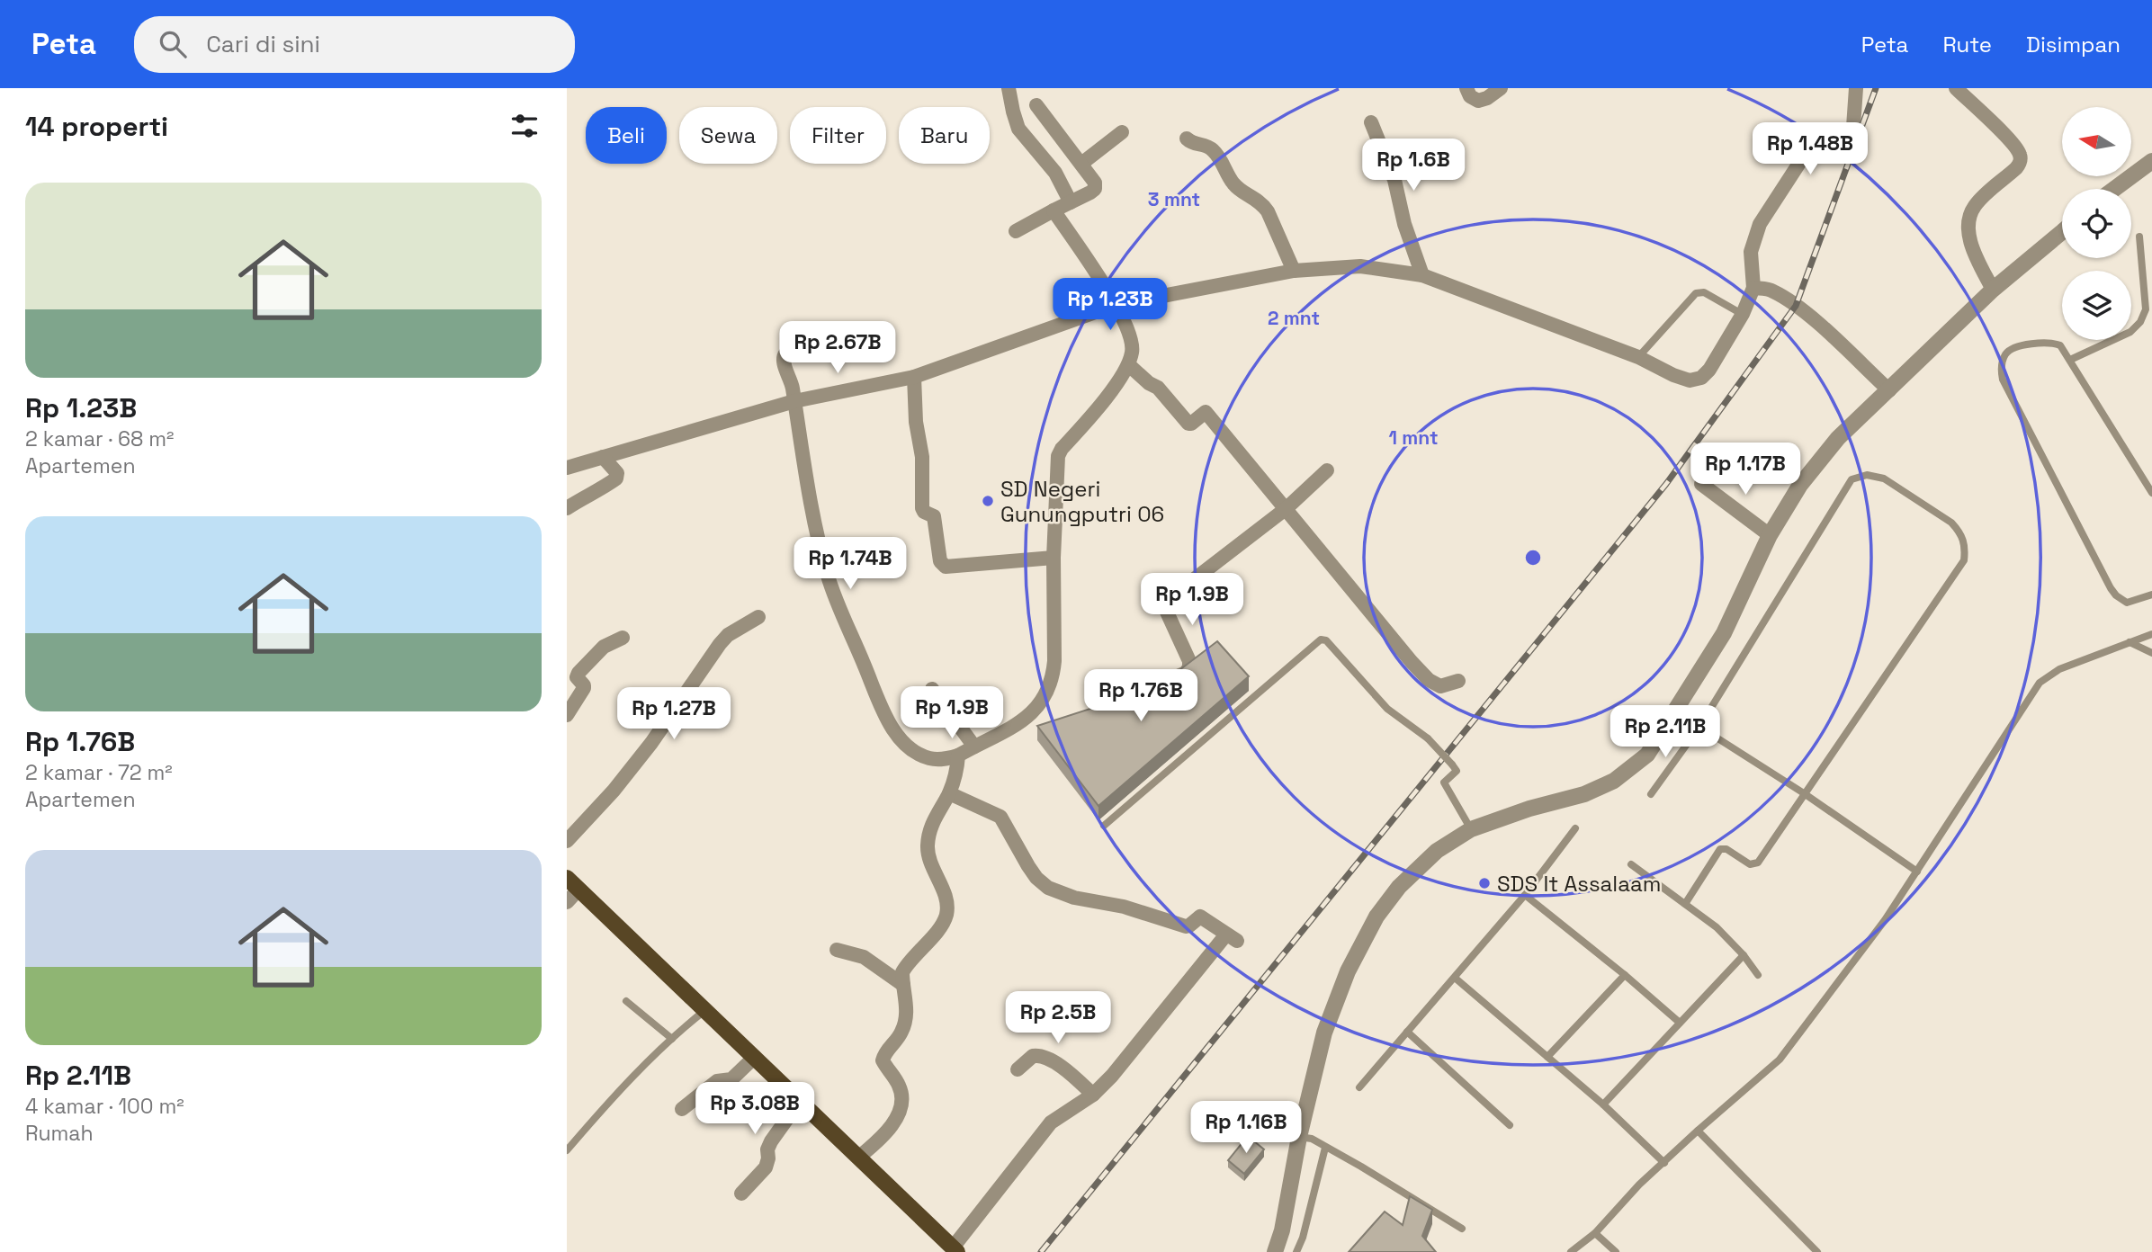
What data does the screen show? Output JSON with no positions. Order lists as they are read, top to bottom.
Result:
{
  "places": ["SD Negeri Gunungputri 06", "SDS It Assalaam"],
  "north": "left",
  "page": {
    "header": "Peta",
    "search": "Cari di sini",
    "nav": ["Peta", "Rute", "Disimpan"],
    "heading": "14 properti",
    "chip": [
      "Beli",
      "Sewa",
      "Filter",
      "Baru"
    ],
    "price": [
      "Rp 1.48B",
      "Rp 1.6B",
      "Rp 1.23B",
      "Rp 2.67B",
      "Rp 1.17B",
      "Rp 1.74B",
      "Rp 1.9B",
      "Rp 1.76B",
      "Rp 1.9B",
      "Rp 1.27B",
      "Rp 2.11B",
      "Rp 2.5B",
      "Rp 3.08B",
      "Rp 1.16B"
    ],
    "list": [
      {
        "name": "Rp 1.23B",
        "note": "2 kamar · 68 m² · Apartemen"
      },
      {
        "name": "Rp 1.76B",
        "note": "2 kamar · 72 m² · Apartemen"
      },
      {
        "name": "Rp 2.11B",
        "note": "4 kamar · 100 m² · Rumah"
      }
    ]
  },
  "rings": ["3 mnt", "2 mnt", "1 mnt"]
}
